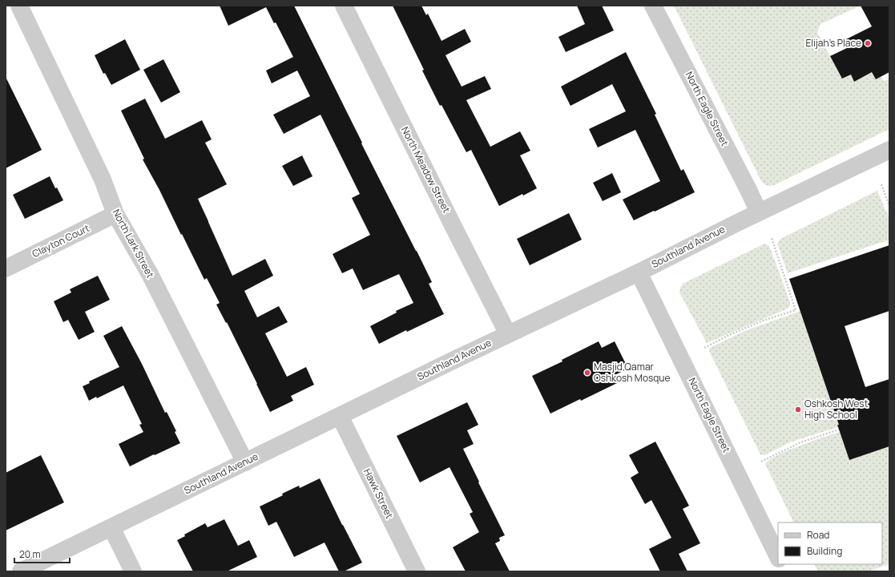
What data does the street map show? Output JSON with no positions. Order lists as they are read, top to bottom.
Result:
{
  "streets": {
    "street": [
      "North Eagle Street",
      "North Meadow Street",
      "Clayton Court",
      "North Lark Street",
      "Southland Avenue",
      "Hawk Street"
    ]
  },
  "crossings": [
    ["North Eagle Street", "Southland Avenue"],
    ["North Meadow Street", "Southland Avenue"],
    ["Clayton Court", "North Lark Street"],
    ["North Lark Street", "Southland Avenue"],
    ["Southland Avenue", "Hawk Street"]
  ],
  "places": ["Elijah’s Place", "Masjid Qamar Oshkosh Mosque", "Oshkosh West High School"],
  "legend": ["Road", "Building"],
  "scale_bar": "20 m"
}
